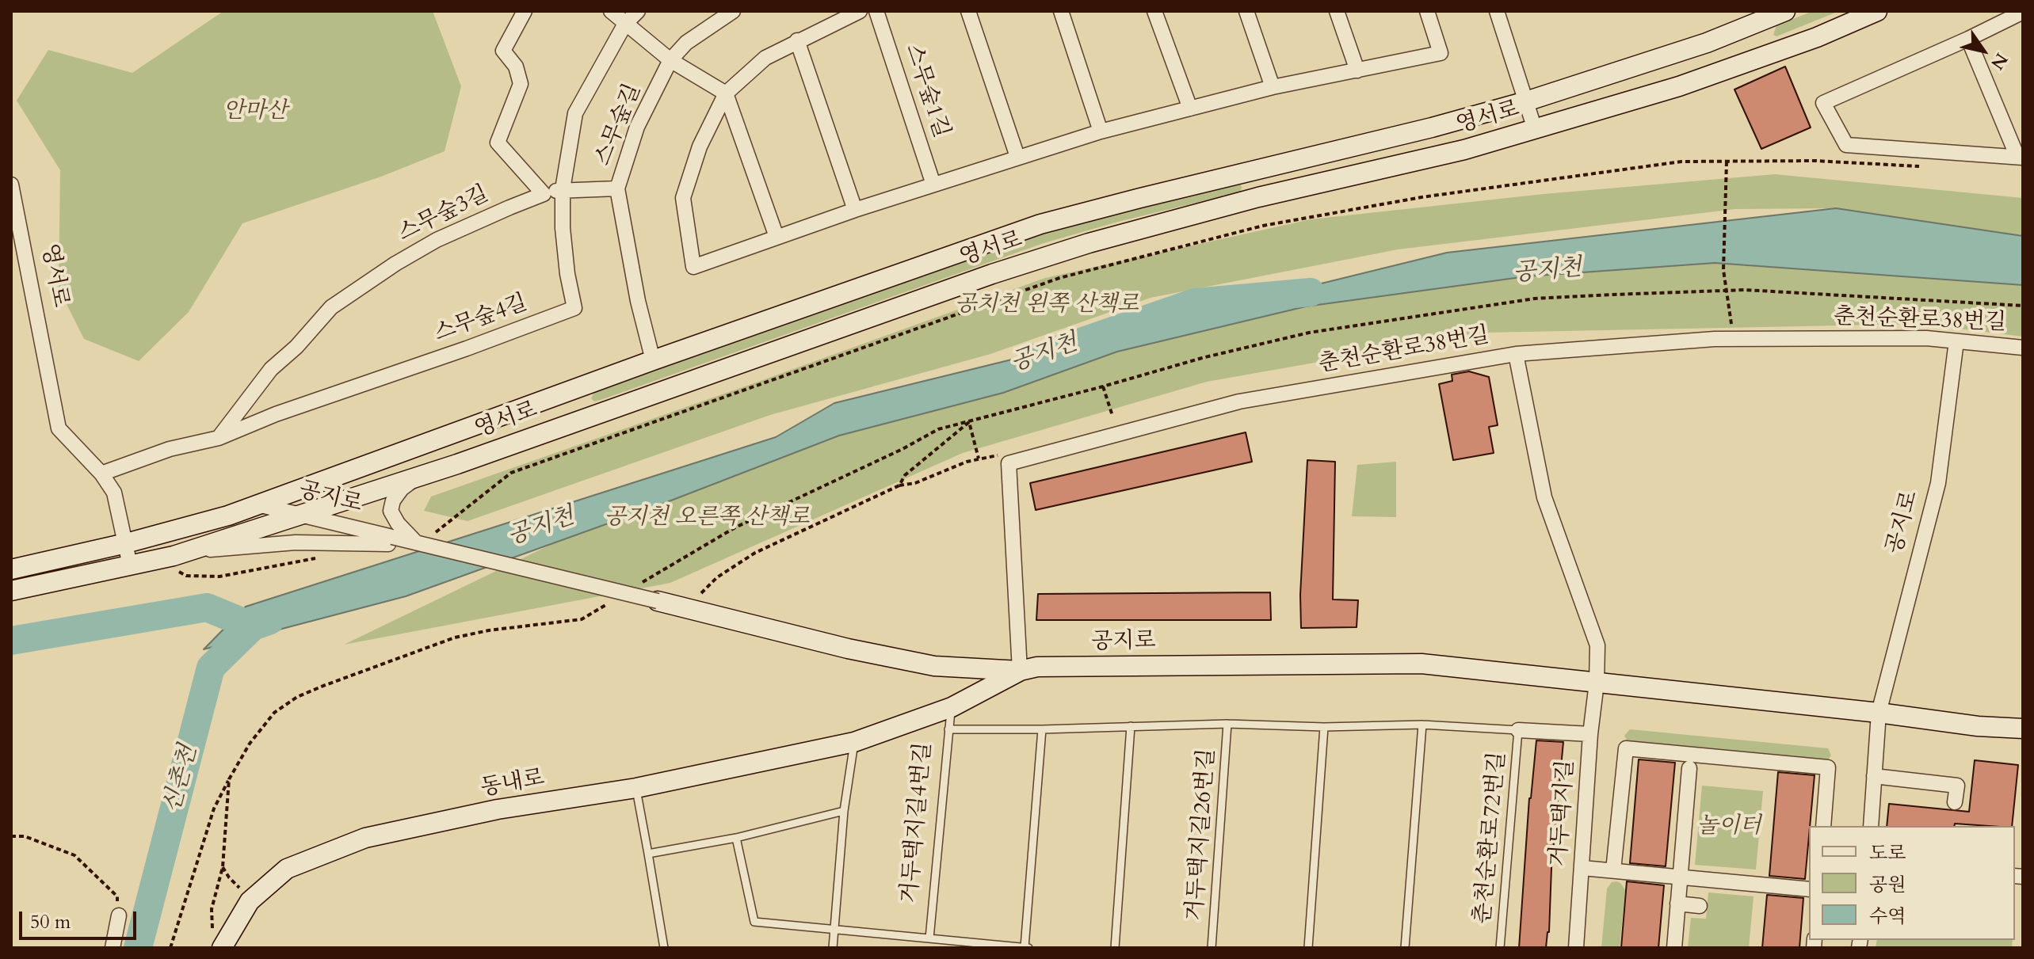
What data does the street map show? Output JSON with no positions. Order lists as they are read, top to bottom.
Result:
{
  "streets": {
    "street": [
      "스무숲1길",
      "영서로",
      "스무숲길",
      "스무숲3길",
      "스무숲4길",
      "춘천순환로38번길",
      "공지로",
      "동내로",
      "거두택지길",
      "거두택지길4번길"
    ],
    "lane": ["거두택지길26번길", "춘천순환로72번길"]
  },
  "crossings": [
    ["영서로", "스무숲길"],
    ["영서로", "스무숲4길"],
    ["영서로", "공지로"],
    ["스무숲길", "스무숲3길"],
    ["스무숲3길", "스무숲4길"],
    ["춘천순환로38번길", "공지로"],
    ["공지로", "동내로"],
    ["공지로", "거두택지길"],
    ["거두택지길", "거두택지길4번길"],
    ["거두택지길4번길", "거두택지길26번길"],
    ["거두택지길4번길", "춘천순환로72번길"]
  ],
  "water": ["공지천", "신촌천"],
  "parks": [
    "안마산",
    "공치천 왼쪽 산책로",
    "공지천 오른쪽 산책로",
    "놀이터"
  ],
  "legend": ["도로", "공원", "수역"],
  "scale_bar": "50 m",
  "north": "bottom right"
}
